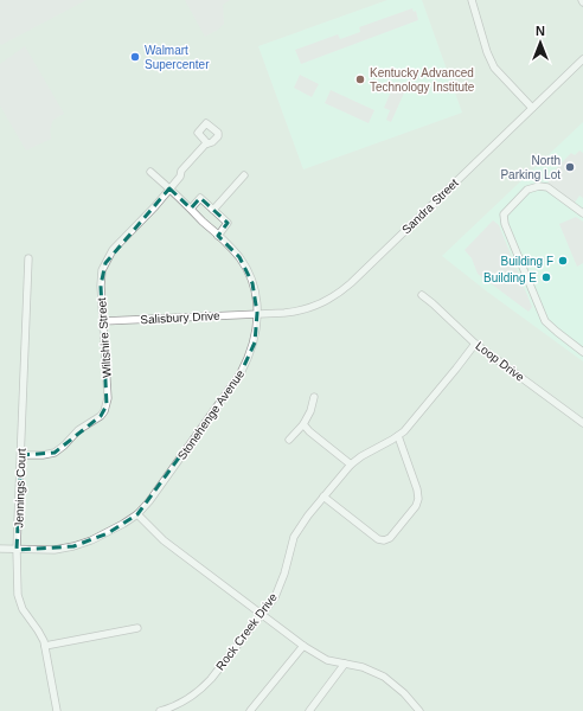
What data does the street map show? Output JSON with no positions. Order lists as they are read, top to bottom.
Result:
{
  "streets": {
    "street": [
      "Sandra Street",
      "Salisbury Drive",
      "Wiltshire Street",
      "Loop Drive",
      "Stonehenge Avenue",
      "Jennings Court",
      "Rock Creek Drive"
    ]
  },
  "crossings": [
    ["Sandra Street", "Salisbury Drive"],
    ["Sandra Street", "Stonehenge Avenue"],
    ["Salisbury Drive", "Wiltshire Street"],
    ["Salisbury Drive", "Stonehenge Avenue"],
    ["Wiltshire Street", "Stonehenge Avenue"],
    ["Wiltshire Street", "Jennings Court"],
    ["Loop Drive", "Rock Creek Drive"],
    ["Stonehenge Avenue", "Jennings Court"]
  ],
  "places": [
    "Walmart Supercenter",
    "Kentucky Advanced Technology Institute",
    "North Parking Lot",
    "Building F",
    "Building E"
  ],
  "north": "top"
}
